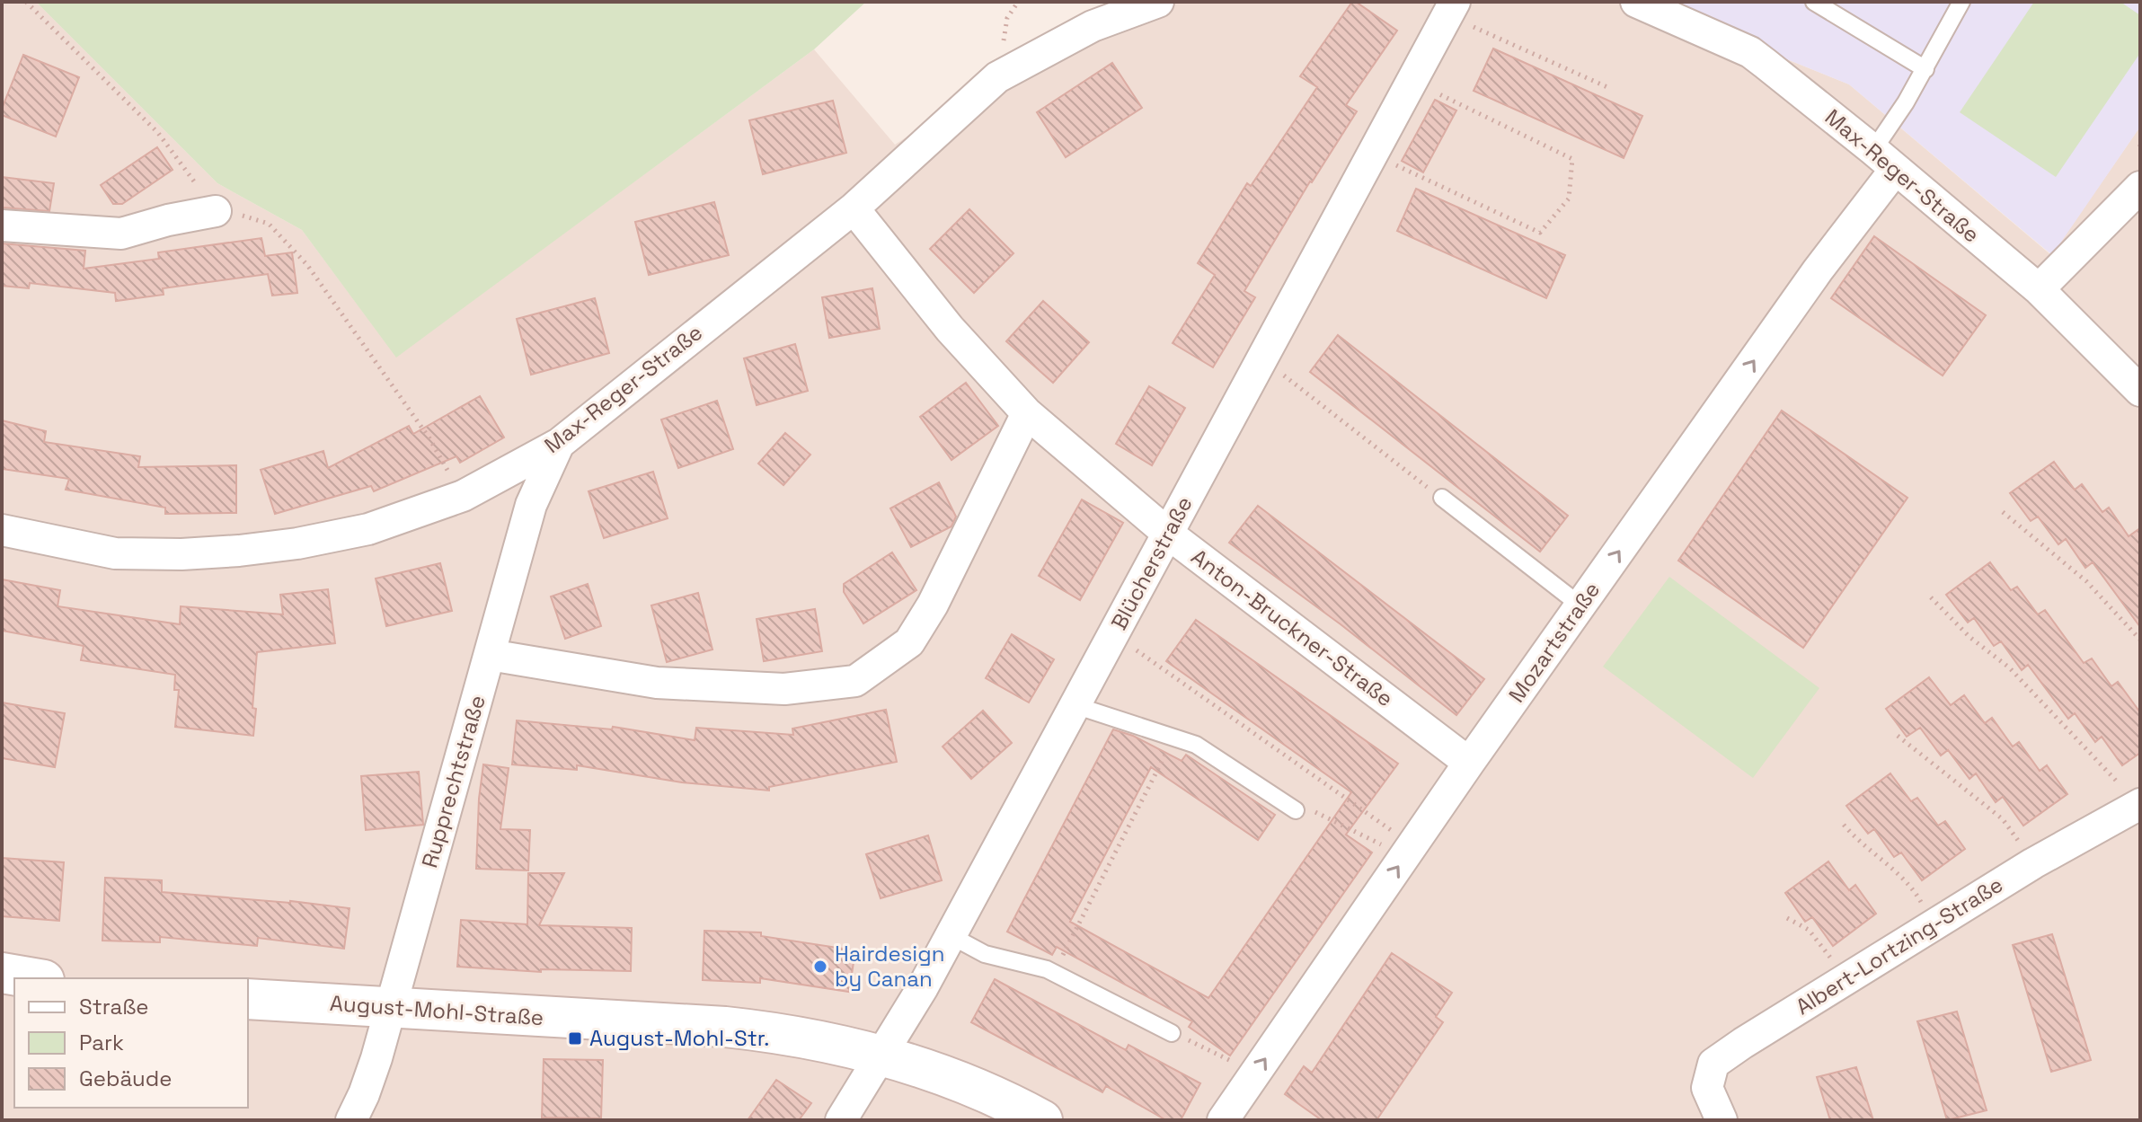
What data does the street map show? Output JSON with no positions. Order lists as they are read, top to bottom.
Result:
{
  "streets": {
    "main road": ["August-Mohl-Straße"],
    "street": [
      "Max-Reger-Straße",
      "Blücherstraße",
      "Anton-Bruckner-Straße",
      "Mozartstraße",
      "Rupprechtstraße",
      "Albert-Lortzing-Straße"
    ]
  },
  "crossings": [
    ["Max-Reger-Straße", "Anton-Bruckner-Straße"],
    ["Max-Reger-Straße", "Mozartstraße"],
    ["Max-Reger-Straße", "Rupprechtstraße"],
    ["Blücherstraße", "Anton-Bruckner-Straße"],
    ["Blücherstraße", "August-Mohl-Straße"],
    ["Anton-Bruckner-Straße", "Mozartstraße"],
    ["Rupprechtstraße", "August-Mohl-Straße"]
  ],
  "one_way": ["Mozartstraße"],
  "places": {
    "other": ["Hairdesign by Canan"],
    "transit": ["August-Mohl-Str."]
  },
  "legend": ["Straße", "Park", "Gebäude"]
}
